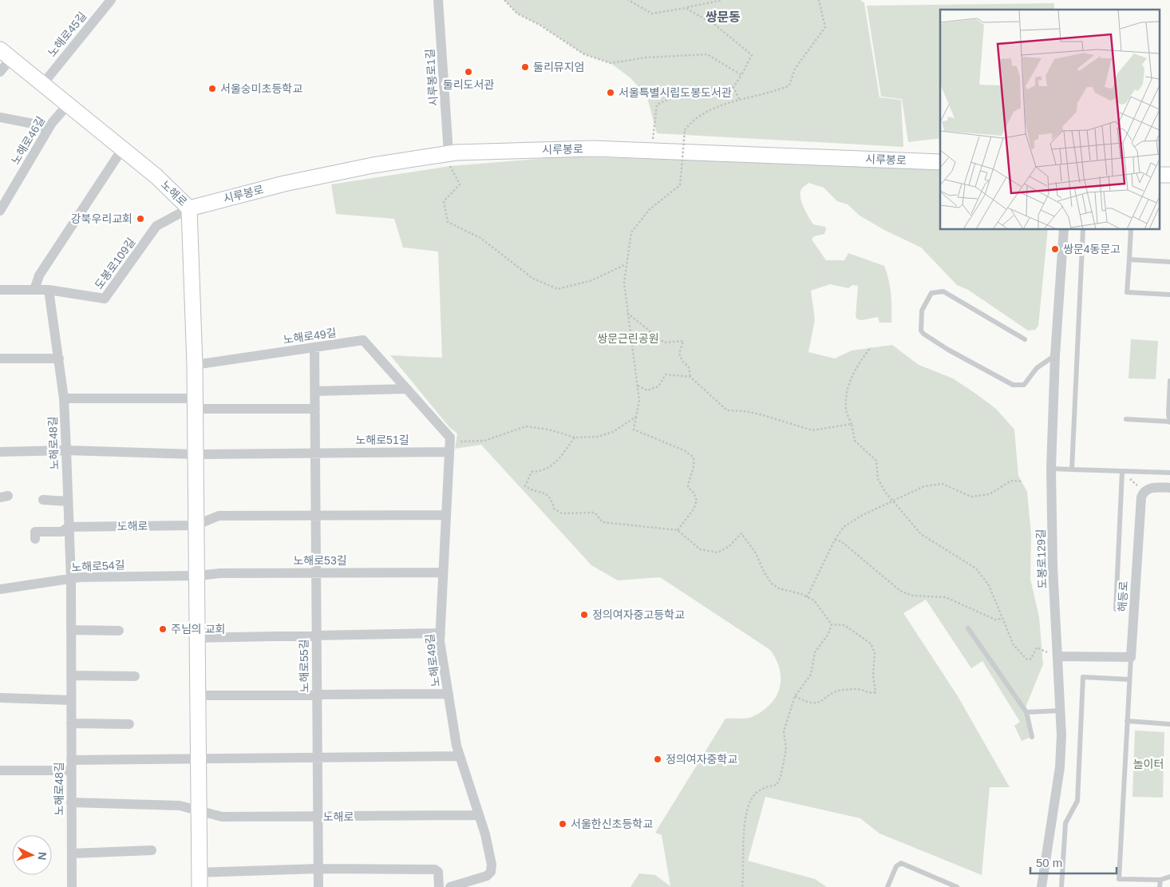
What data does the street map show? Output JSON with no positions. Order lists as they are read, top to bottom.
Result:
{
  "streets": {
    "main road": ["시루봉로", "노해로"],
    "street": [
      "노해로45길",
      "시루봉로1길",
      "노해로46길",
      "도봉로109길",
      "노해로49길",
      "노해로51길",
      "노해로48길",
      "도봉로129길",
      "노해로53길",
      "노해로54길",
      "해등로",
      "노해로55길"
    ]
  },
  "crossings": [
    ["노해로45길", "노해로"],
    ["시루봉로1길", "시루봉로"],
    ["노해로46길", "노해로"],
    ["시루봉로", "노해로"],
    ["시루봉로", "도봉로109길"],
    ["노해로", "도봉로109길"],
    ["노해로", "노해로49길"],
    ["노해로", "노해로51길"],
    ["노해로", "노해로48길"],
    ["노해로", "노해로53길"],
    ["노해로", "노해로54길"],
    ["노해로", "노해로55길"],
    ["도봉로109길", "노해로48길"],
    ["노해로49길", "노해로51길"],
    ["노해로49길", "노해로53길"],
    ["노해로48길", "노해로54길"],
    ["노해로53길", "노해로54길"],
    ["노해로53길", "노해로55길"]
  ],
  "districts": ["쌍문동"],
  "parks": ["쌍문근린공원", "놀이터"],
  "places": [
    "둘리뮤지엄",
    "둘리도서관",
    "서울숭미초등학교",
    "서울특별시립도봉도서관",
    "강북우리교회",
    "쌍문4동문고",
    "정의여자중고등학교",
    "주님의 교회",
    "정의여자중학교",
    "서울한신초등학교"
  ],
  "scale_bar": "50 m",
  "north": "right"
}
